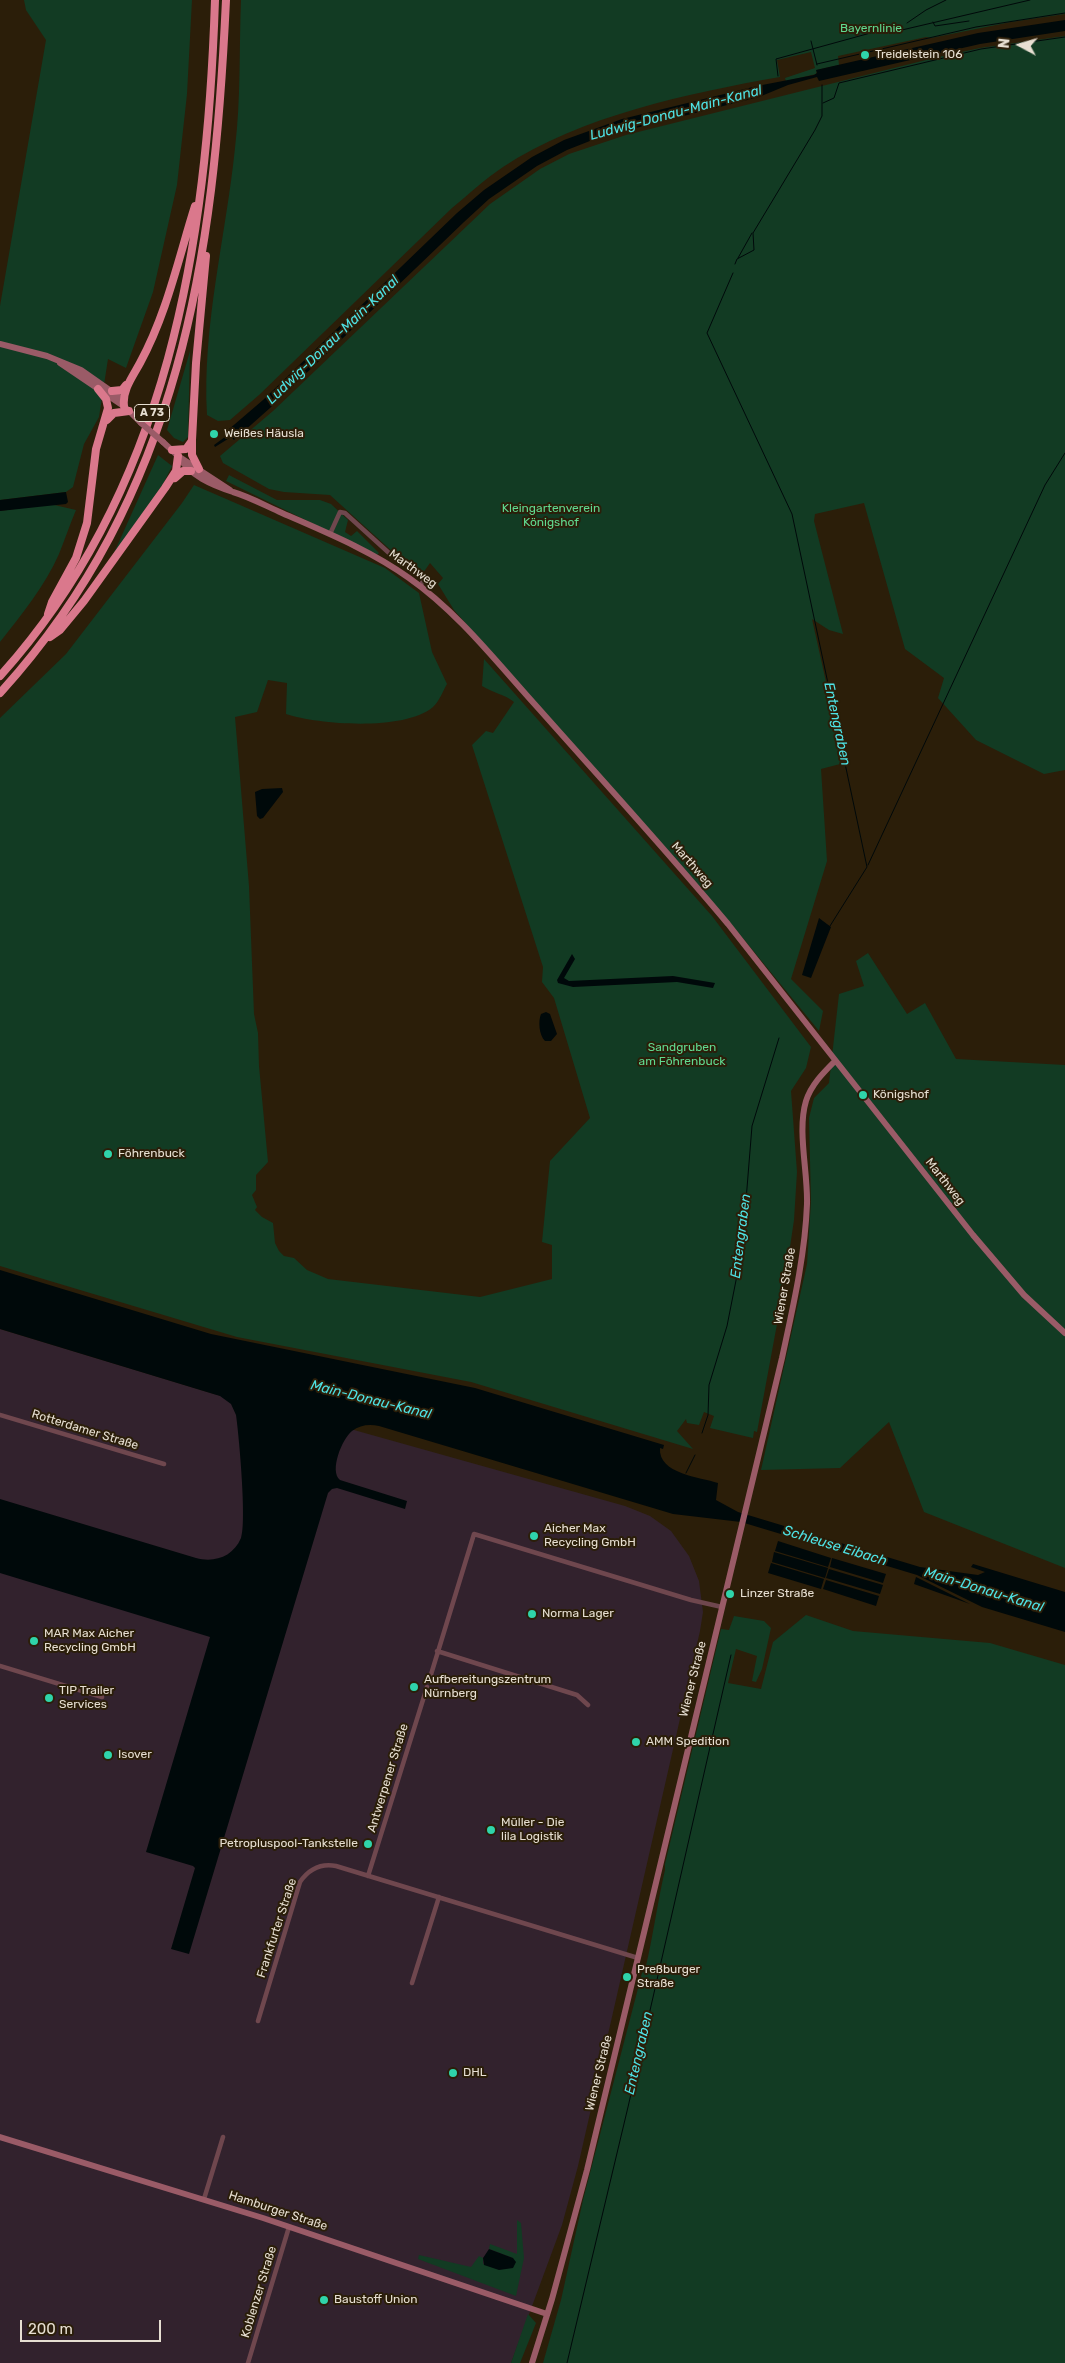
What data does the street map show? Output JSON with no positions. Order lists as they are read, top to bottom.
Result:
{
  "streets": {
    "highway": ["A 73"],
    "main road": ["Marthweg", "Wiener Straße", "Hamburger Straße"],
    "street": [
      "Rotterdamer Straße",
      "Antwerpener Straße",
      "Frankfurter Straße",
      "Koblenzer Straße"
    ]
  },
  "crossings": [
    ["A 73", "Marthweg"],
    ["Marthweg", "Wiener Straße"],
    ["Wiener Straße", "Hamburger Straße"],
    ["Antwerpener Straße", "Frankfurter Straße"],
    ["Hamburger Straße", "Koblenzer Straße"]
  ],
  "water": [
    "Ludwig-Donau-Main-Kanal",
    "Entengraben",
    "Main-Donau-Kanal",
    "Schleuse Eibach"
  ],
  "parks": ["Bayernlinie", "Kleingartenverein Königshof", "Sandgruben am Föhrenbuck"],
  "places": [
    "Treidelstein 106",
    "Weißes Häusla",
    "Königshof",
    "Föhrenbuck",
    "Aicher Max Recycling GmbH",
    "Linzer Straße",
    "Norma Lager",
    "MAR Max Aicher Recycling GmbH",
    "Aufbereitungszentrum Nürnberg",
    "TIP Trailer Services",
    "AMM Spedition",
    "Isover",
    "Müller - Die lila Logistik",
    "Petropluspool-Tankstelle",
    "Preßburger Straße",
    "DHL",
    "Baustoff Union"
  ],
  "scale_bar": "200 m",
  "north": "left"
}
